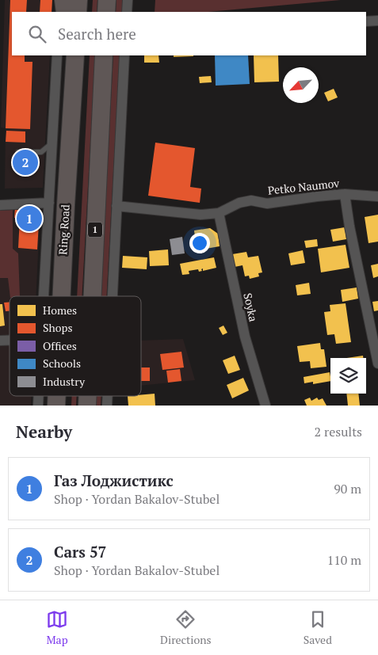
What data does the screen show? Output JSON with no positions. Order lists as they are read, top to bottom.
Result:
{
  "streets": {
    "highway": ["Ring Road", "1"],
    "street": ["Petko Naumov", "Soyka"]
  },
  "crossings": [
    ["Petko Naumov", "Soyka"]
  ],
  "legend": [
    "Homes",
    "Shops",
    "Offices",
    "Schools",
    "Industry"
  ],
  "north": "bottom left",
  "page": {
    "search": "Search here",
    "pins": ["2", "1"],
    "heading": ["Nearby", "2 results"],
    "list": [
      {
        "mark": "1",
        "name": "Газ Лоджистикс",
        "note": "Shop · Yordan Bakalov-Stubel",
        "value": "90 m"
      },
      {
        "mark": "2",
        "name": "Cars 57",
        "note": "Shop · Yordan Bakalov-Stubel",
        "value": "110 m"
      }
    ],
    "nav": ["Map", "Directions", "Saved"]
  }
}
